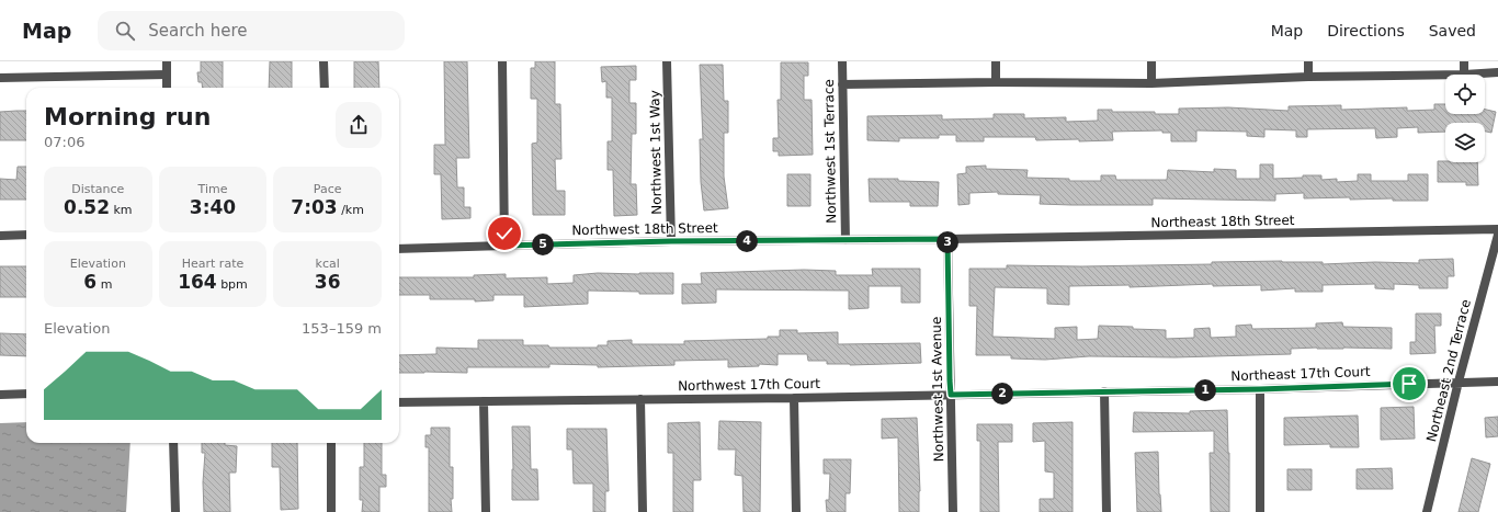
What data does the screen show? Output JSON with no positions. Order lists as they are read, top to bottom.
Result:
{
  "streets": {
    "street": [
      "Northwest 1st Terrace",
      "Northwest 1st Way",
      "Northeast 18th Street",
      "Northwest 18th Street",
      "Northeast 2nd Terrace",
      "Northeast 17th Court",
      "Northwest 17th Court",
      "Northwest 1st Avenue"
    ]
  },
  "crossings": [
    ["Northwest 1st Terrace", "Northwest 18th Street"],
    ["Northwest 1st Way", "Northwest 18th Street"],
    ["Northeast 18th Street", "Northwest 18th Street"],
    ["Northeast 18th Street", "Northwest 1st Avenue"],
    ["Northwest 18th Street", "Northwest 1st Avenue"],
    ["Northeast 2nd Terrace", "Northeast 17th Court"],
    ["Northeast 17th Court", "Northwest 17th Court"],
    ["Northwest 17th Court", "Northwest 1st Avenue"]
  ],
  "page": {
    "header": "Map",
    "search": "Search here",
    "nav": ["Map", "Directions", "Saved"],
    "heading": ["Morning run", "07:06"],
    "stats": [
      ["Distance", "0.52 km"],
      ["Time", "3:40"],
      ["Pace", "7:03 /km"],
      ["Elevation", "6 m"],
      ["Heart rate", "164 bpm"],
      ["kcal", "36"]
    ],
    "pins": [
      "4",
      "3",
      "5",
      "1",
      "2"
    ],
    "chart": ["Elevation", "153–159 m"]
  }
}
